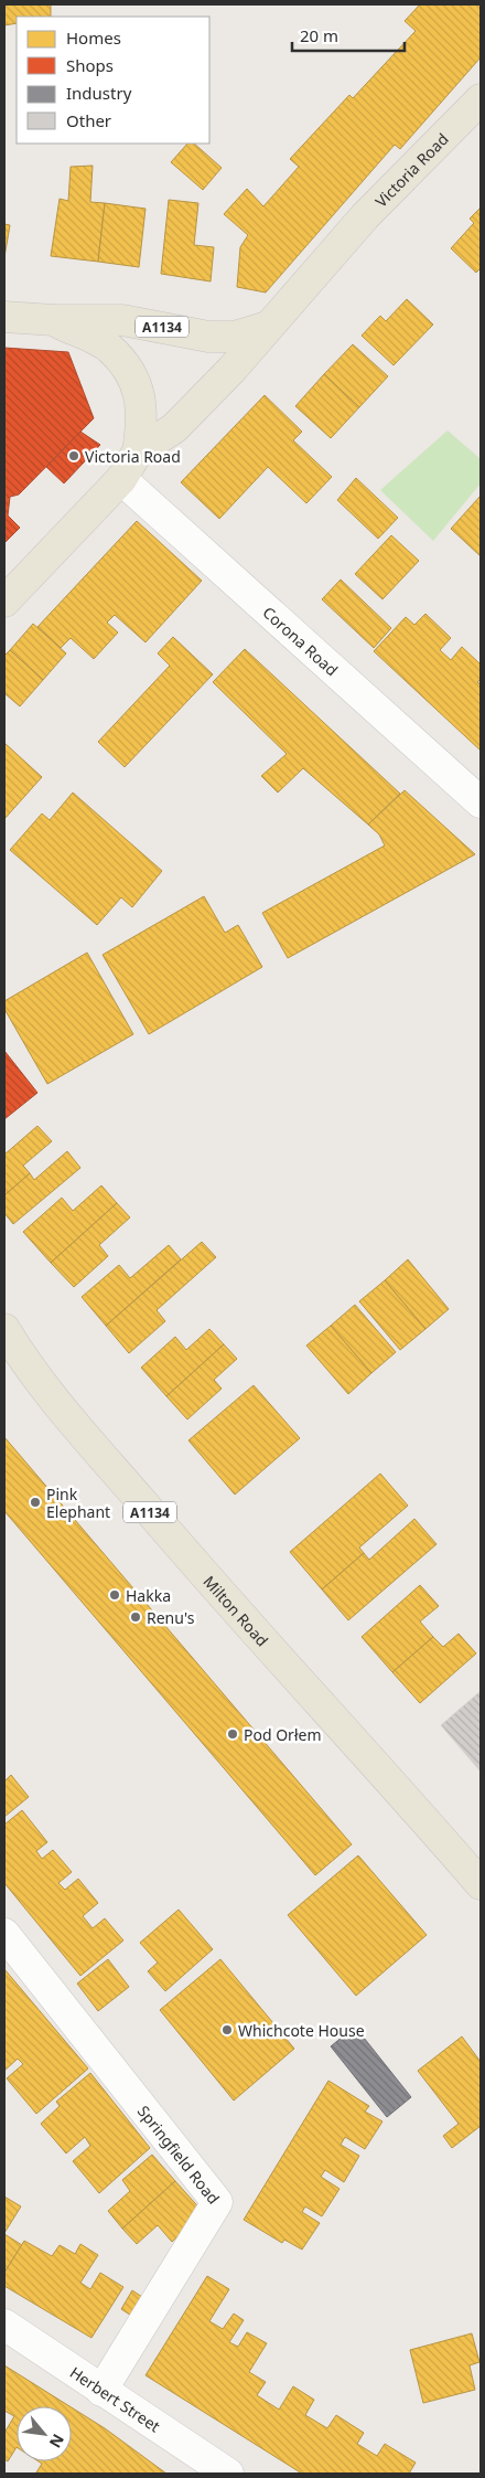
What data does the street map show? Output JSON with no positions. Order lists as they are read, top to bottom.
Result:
{
  "streets": {
    "main road": ["Victoria Road", "A1134", "Milton Road"],
    "street": ["Corona Road", "Springfield Road", "Herbert Street"]
  },
  "crossings": [
    ["Victoria Road", "A1134"],
    ["Victoria Road", "Corona Road"],
    ["Springfield Road", "Herbert Street"]
  ],
  "places": [
    "Victoria Road",
    "Pink Elephant",
    "Hakka",
    "Renu's",
    "Pod Orłem",
    "Whichcote House"
  ],
  "legend": [
    "Homes",
    "Shops",
    "Industry",
    "Other"
  ],
  "scale_bar": "20 m",
  "north": "bottom right"
}
